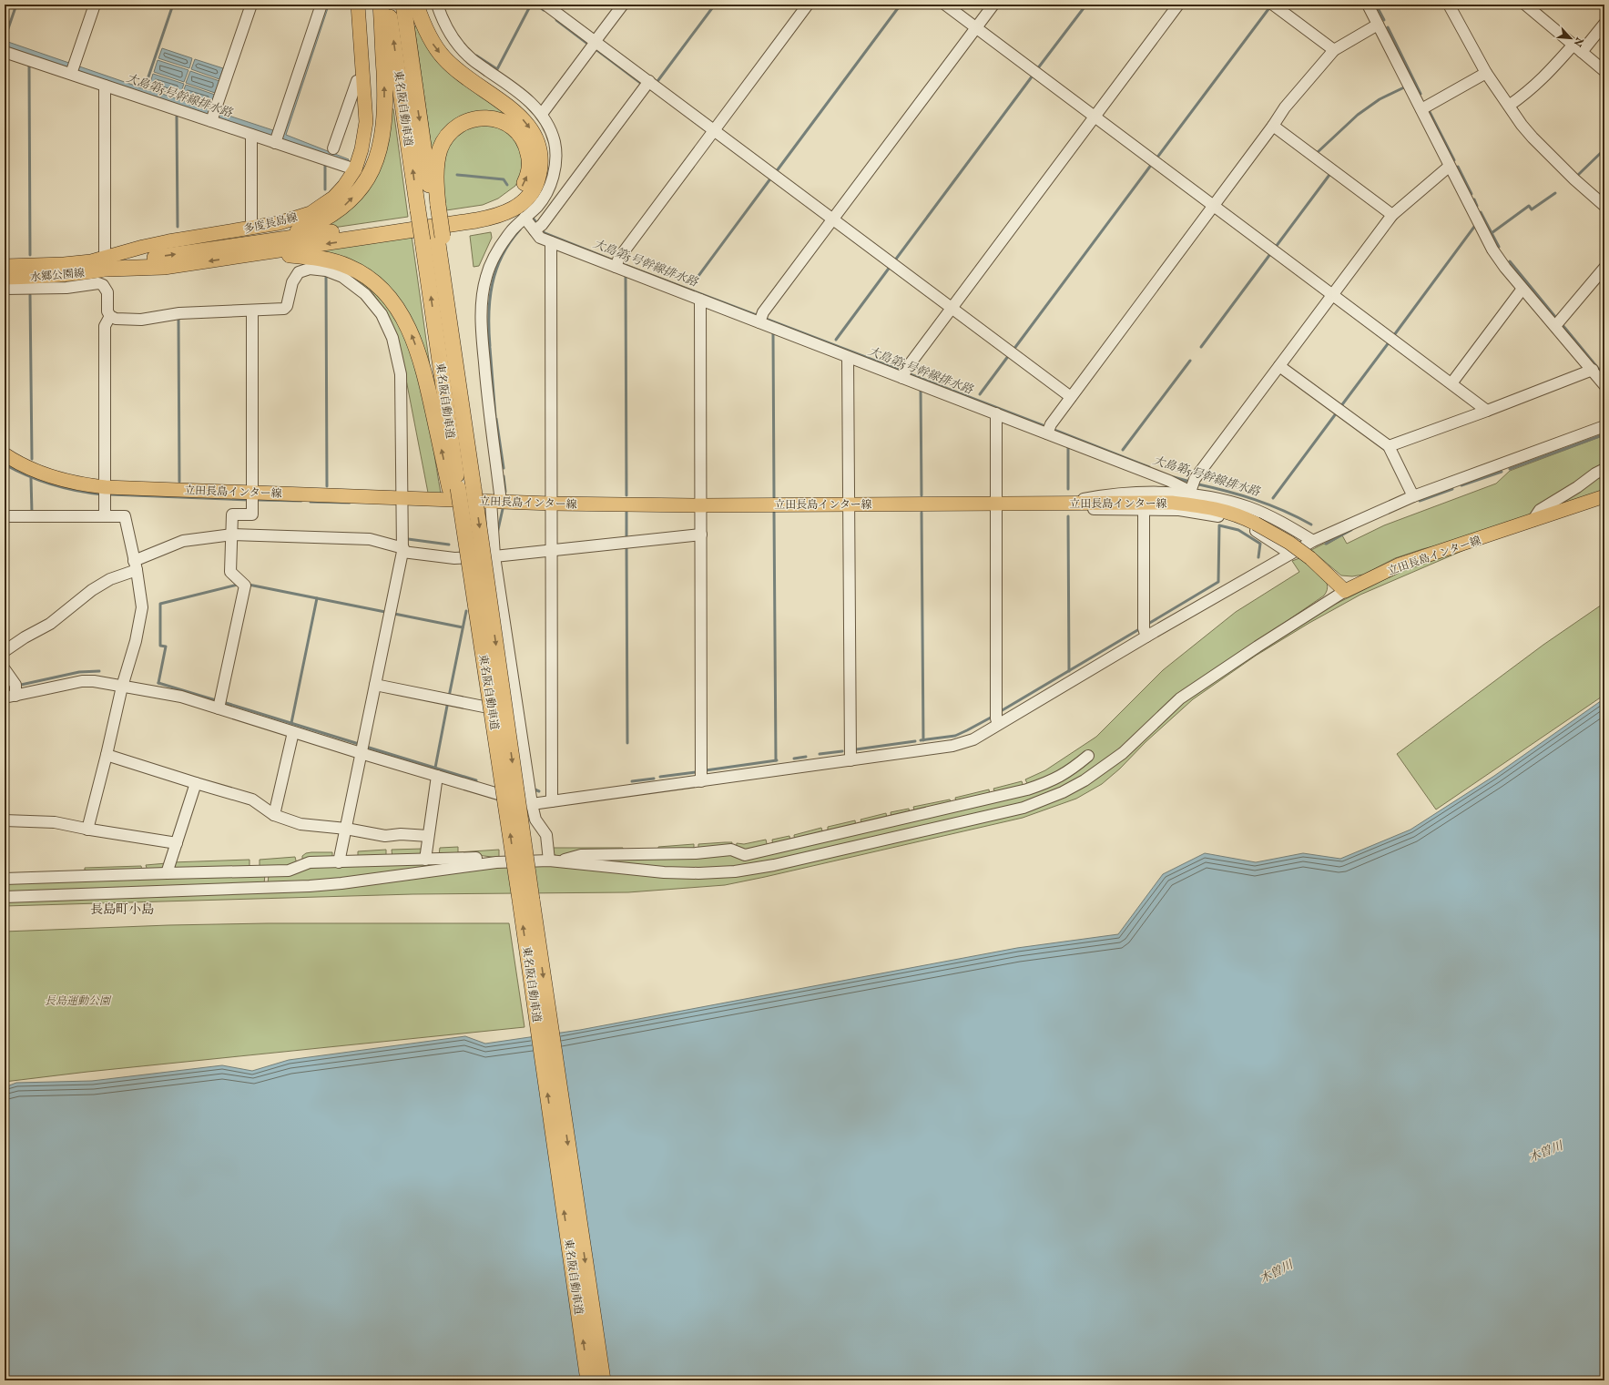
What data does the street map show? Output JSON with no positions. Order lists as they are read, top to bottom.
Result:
{
  "streets": {
    "highway": ["東名阪自動車道"],
    "main road": ["多度長島線", "水郷公園線", "立田長島インター線"]
  },
  "crossings": [
    ["多度長島線", "水郷公園線"]
  ],
  "districts": ["長島町小島"],
  "water": ["大島第5号幹線排水路", "木曽川"],
  "parks": ["長島運動公園"],
  "north": "bottom right"
}
